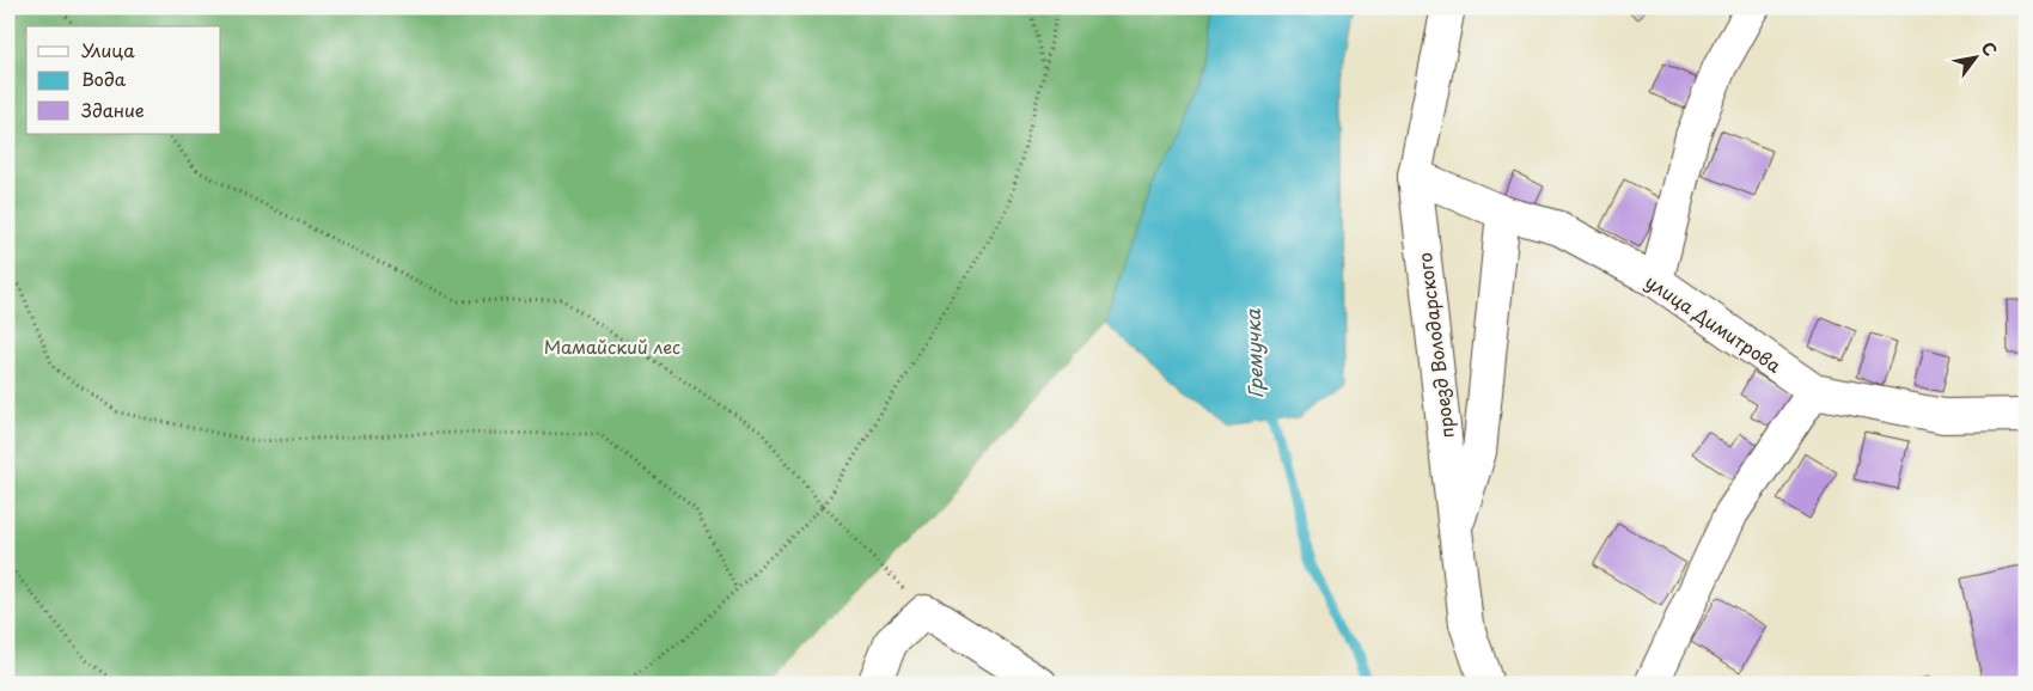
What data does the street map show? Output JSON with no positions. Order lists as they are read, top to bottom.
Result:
{
  "streets": {
    "street": ["улица Димитрова", "проезд Володарского"]
  },
  "crossings": [
    ["улица Димитрова", "проезд Володарского"]
  ],
  "water": ["Гремучка"],
  "parks": ["Мамайский лес"],
  "legend": ["Улица", "Вода", "Здание"],
  "north": "top right"
}
